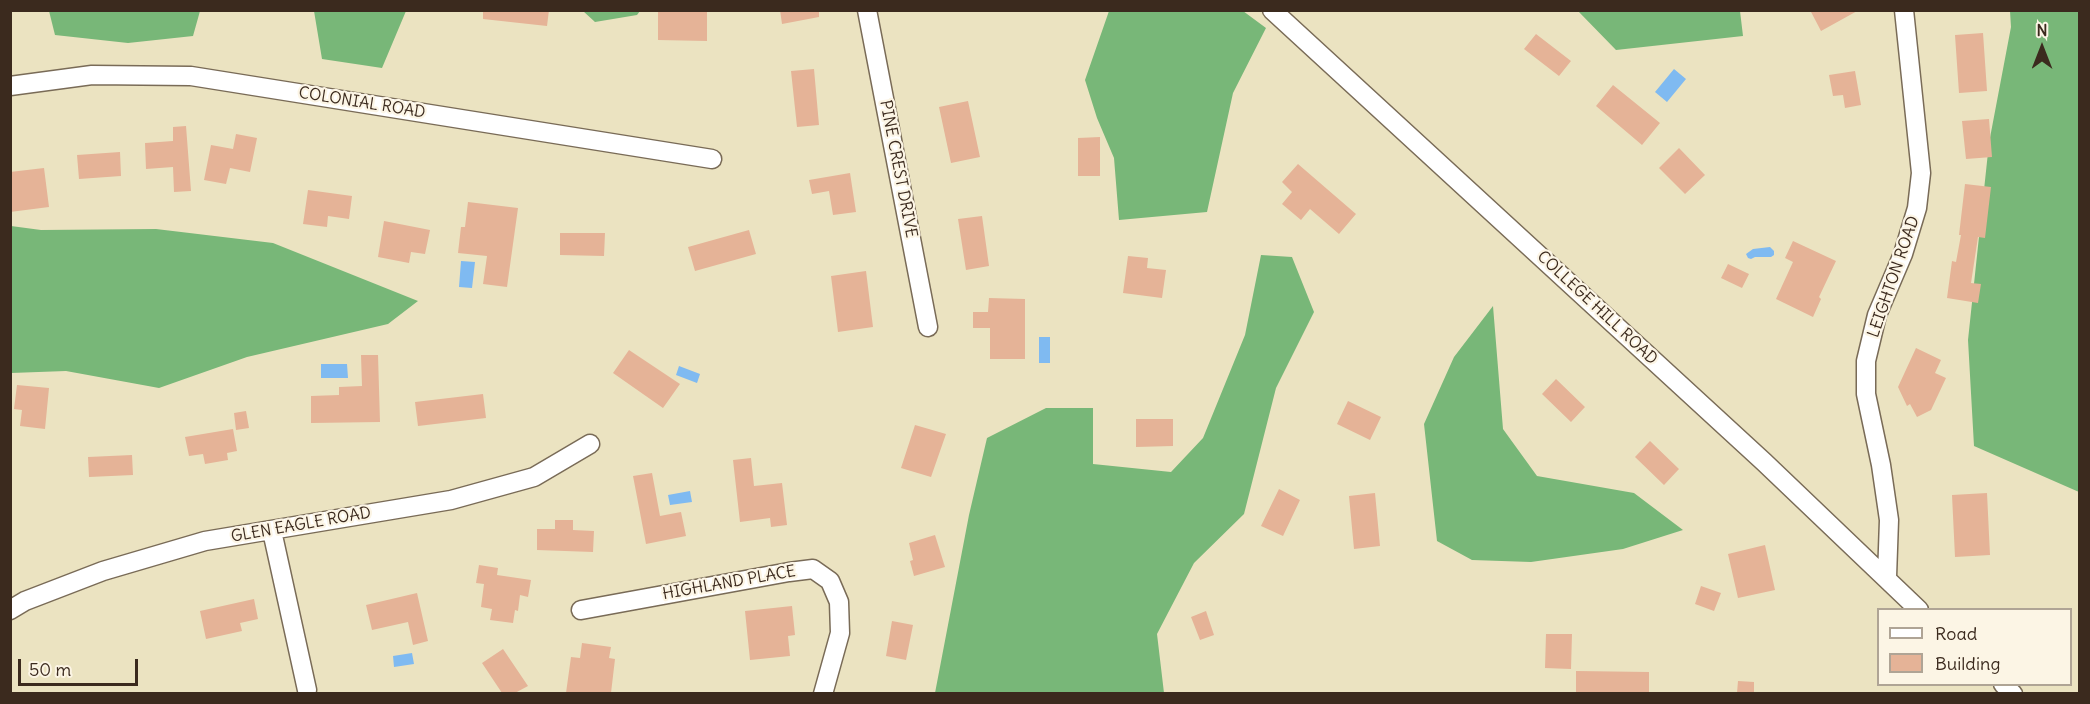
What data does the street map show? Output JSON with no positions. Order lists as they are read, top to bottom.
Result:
{
  "streets": {
    "street": [
      "COLONIAL ROAD",
      "PINE CREST DRIVE",
      "LEIGHTON ROAD",
      "COLLEGE HILL ROAD",
      "GLEN EAGLE ROAD",
      "HIGHLAND PLACE"
    ]
  },
  "crossings": [
    ["LEIGHTON ROAD", "COLLEGE HILL ROAD"]
  ],
  "legend": ["Road", "Building"],
  "scale_bar": "50 m",
  "north": "top"
}
